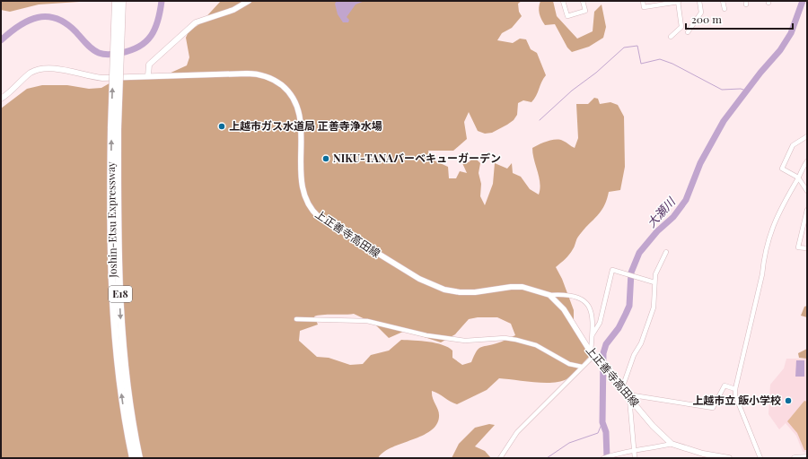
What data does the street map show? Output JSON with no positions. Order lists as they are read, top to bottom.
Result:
{
  "streets": {
    "highway": ["Joshin-Etsu Expressway", "E18"],
    "main road": ["上正善寺高田線"]
  },
  "water": ["大瀬川"],
  "places": ["上越市ガス水道局 正善寺浄水場", "NIKU-TANAバーベキューガーデン", "上越市立 飯小学校"],
  "scale_bar": "200 m"
}
